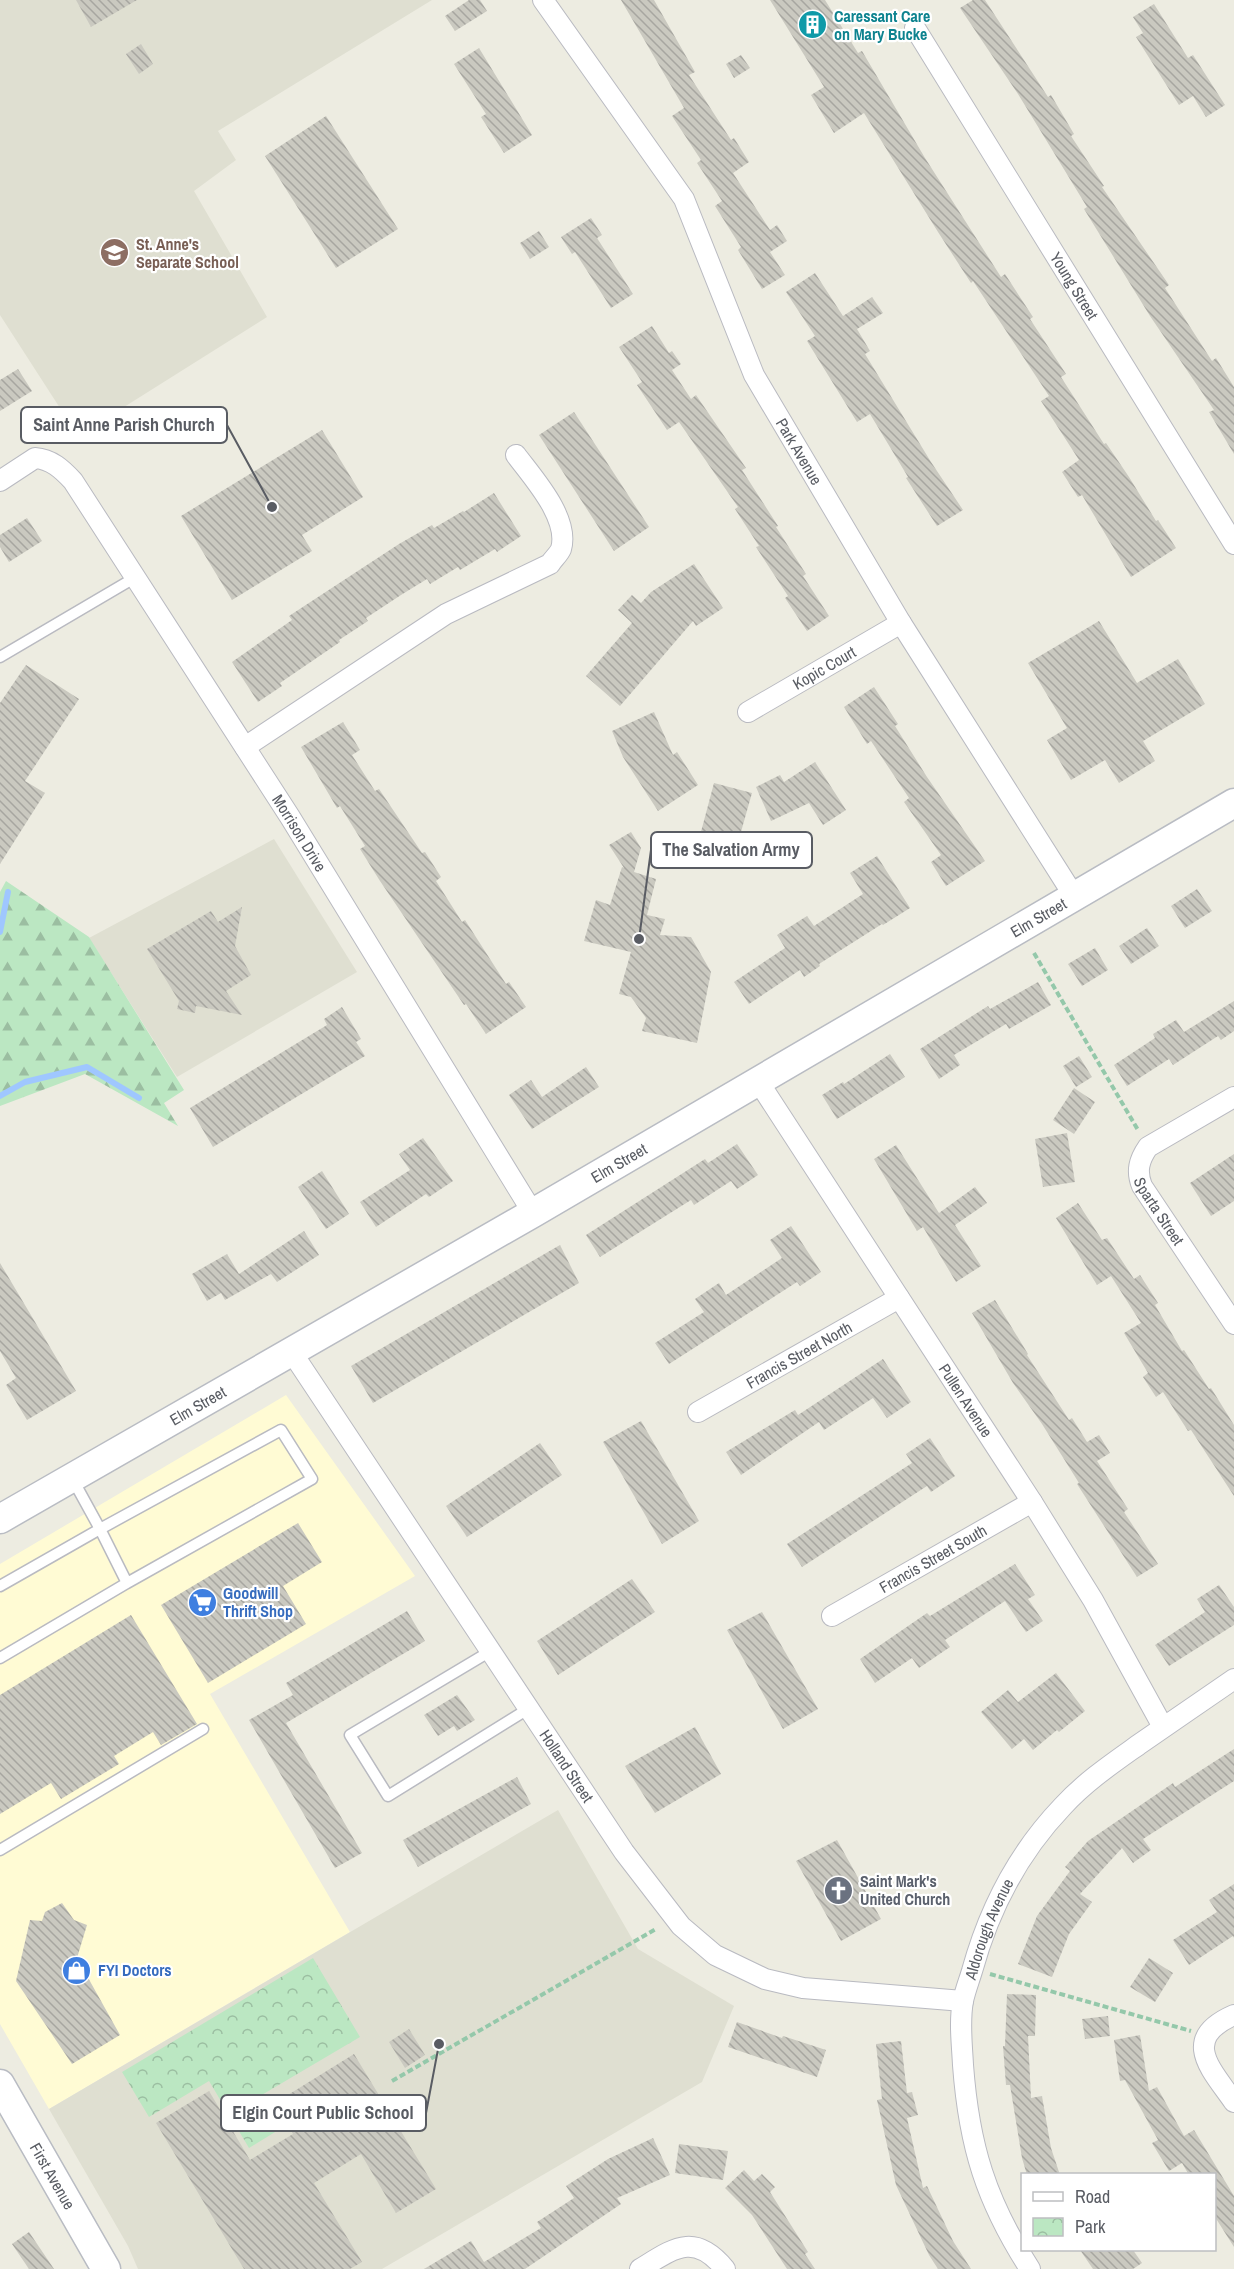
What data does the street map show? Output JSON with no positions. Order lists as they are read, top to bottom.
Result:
{
  "streets": {
    "main road": ["Elm Street", "First Avenue"],
    "street": [
      "Young Street",
      "Park Avenue",
      "Kopic Court",
      "Morrison Drive",
      "Sparta Street",
      "Francis Street North",
      "Pullen Avenue",
      "Francis Street South",
      "Holland Street",
      "Aldorough Avenue"
    ]
  },
  "crossings": [
    ["Park Avenue", "Kopic Court"],
    ["Park Avenue", "Elm Street"],
    ["Morrison Drive", "Elm Street"],
    ["Elm Street", "Pullen Avenue"],
    ["Elm Street", "Holland Street"],
    ["Francis Street North", "Pullen Avenue"],
    ["Pullen Avenue", "Francis Street South"],
    ["Pullen Avenue", "Aldorough Avenue"],
    ["Holland Street", "Aldorough Avenue"]
  ],
  "places": {
    "building": ["Caressant Care on Mary Bucke"],
    "school or university": ["St. Anne's Separate School"],
    "other": ["Saint Anne Parish Church", "The Salvation Army", "Elgin Court Public School"],
    "supermarket": ["Goodwill Thrift Shop"],
    "church": ["Saint Mark's United Church"],
    "shop": ["FYI Doctors"]
  },
  "legend": ["Road", "Park"]
}
